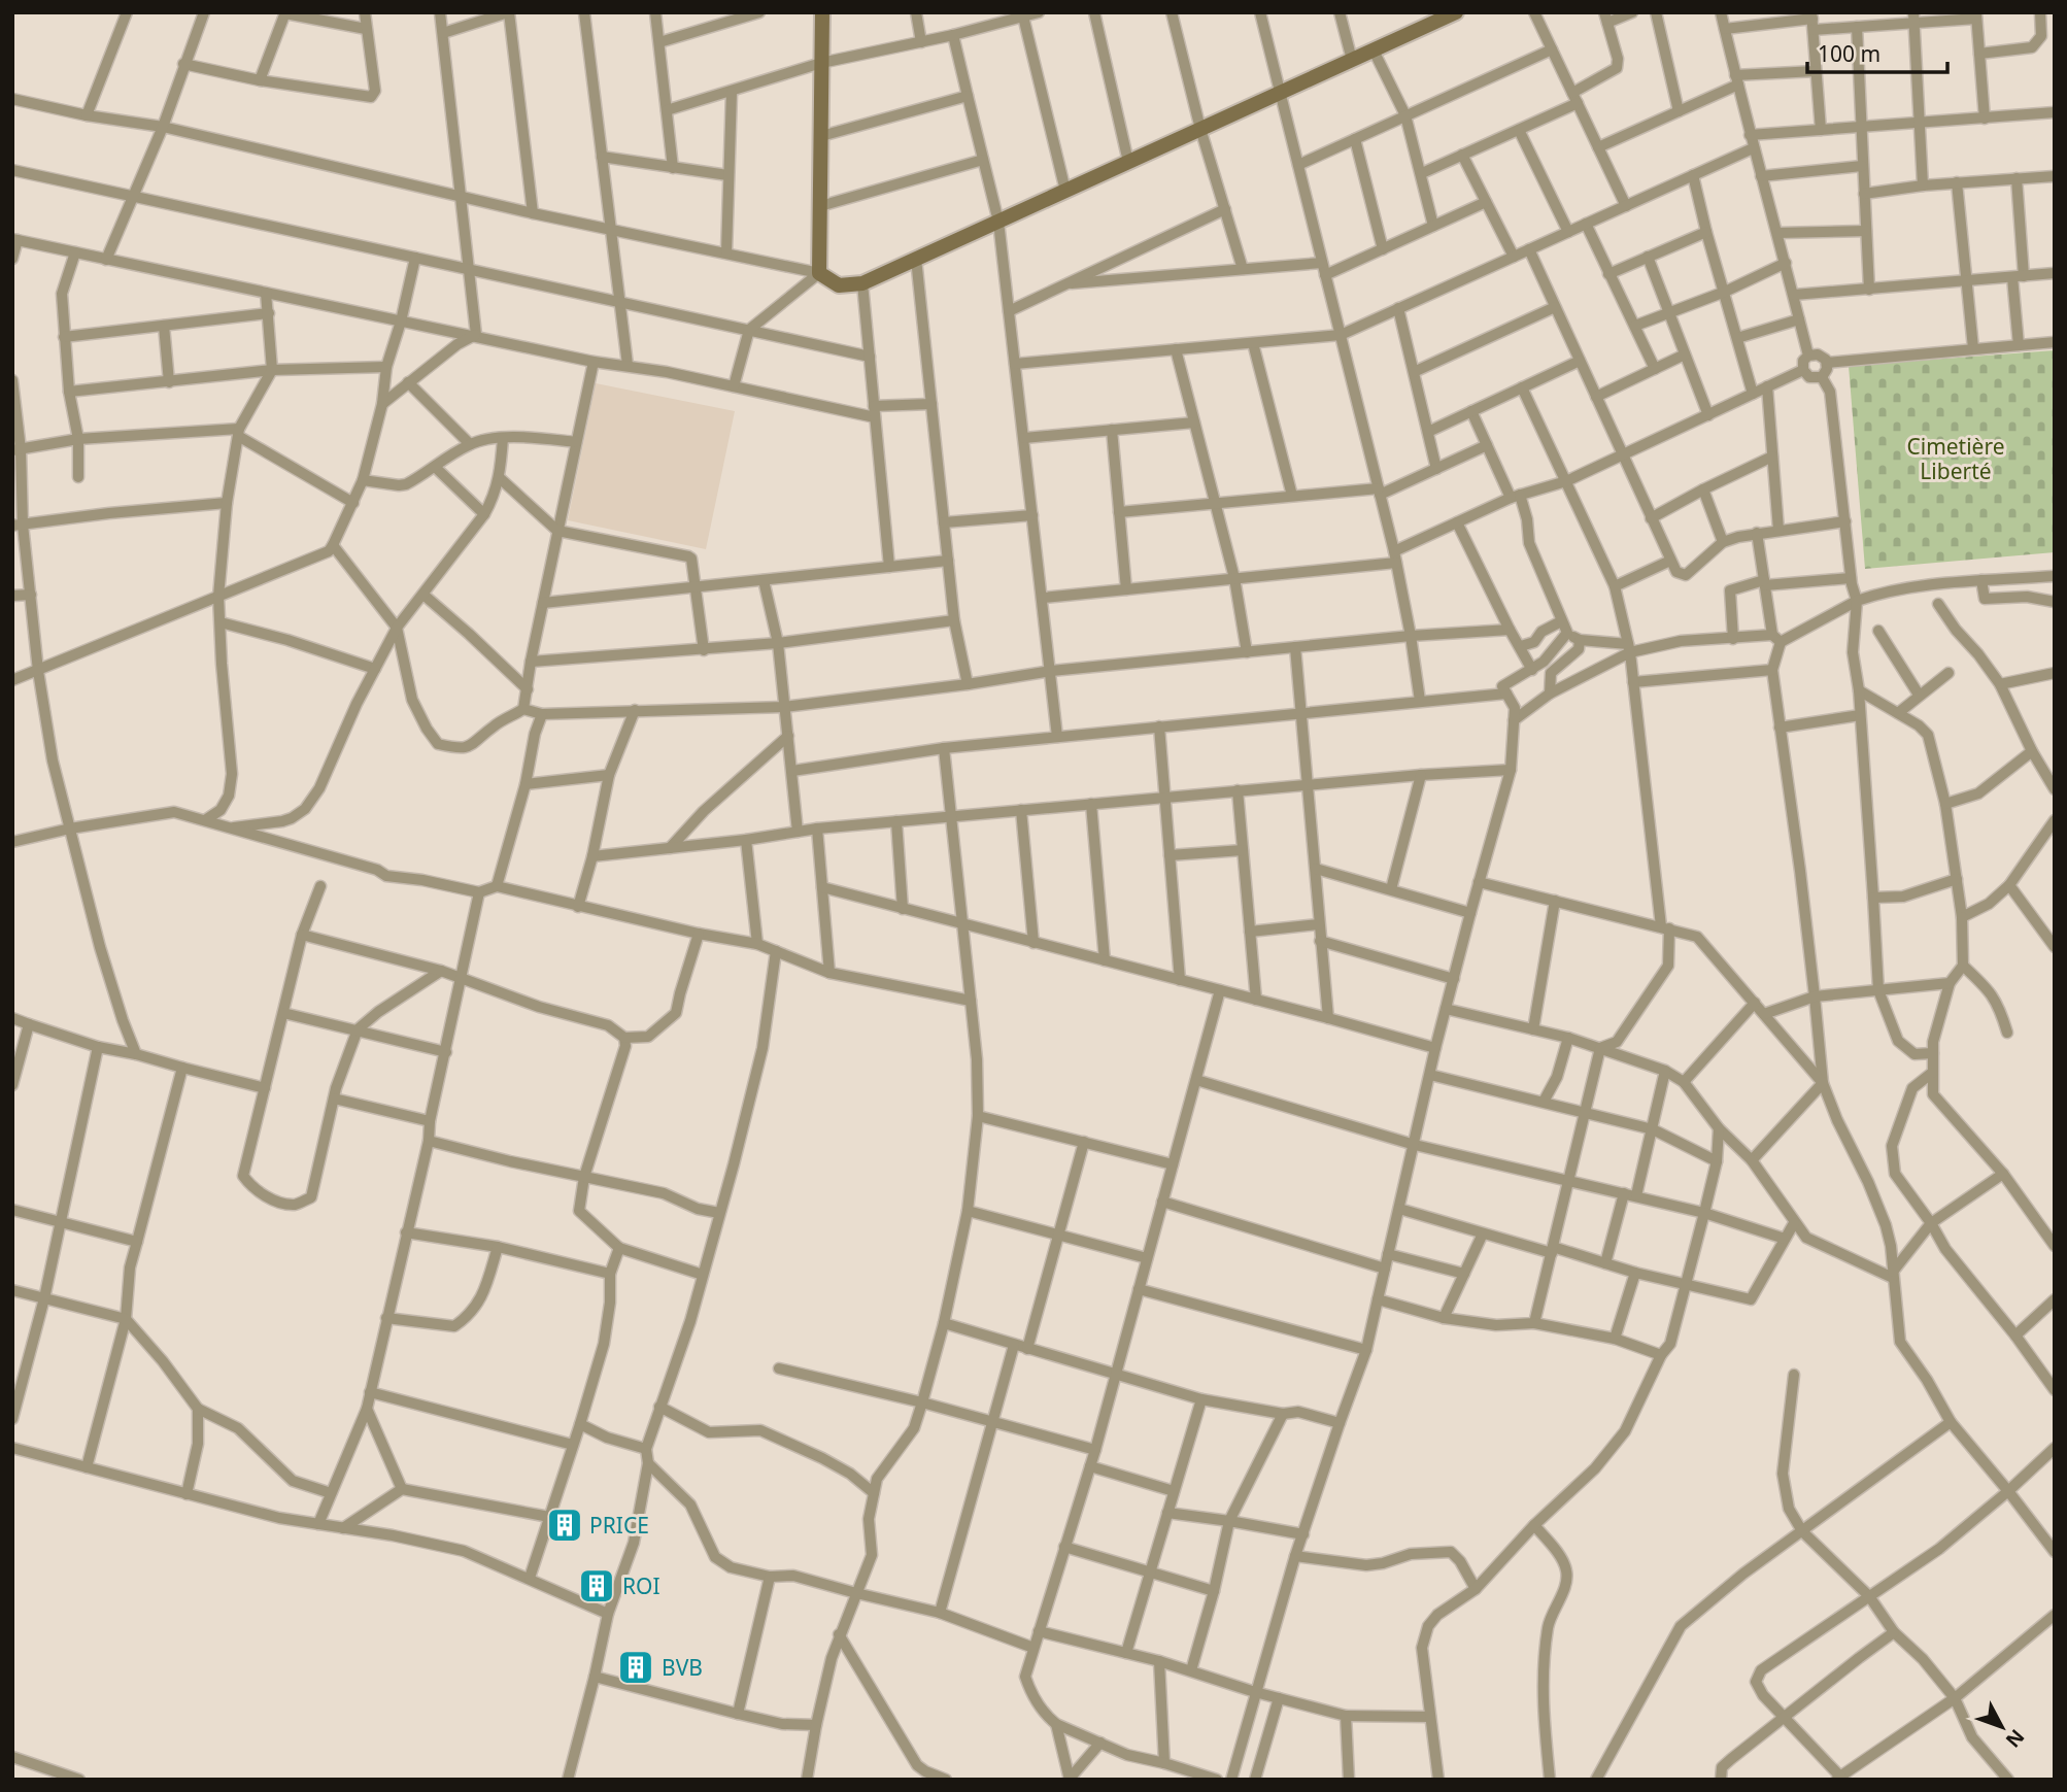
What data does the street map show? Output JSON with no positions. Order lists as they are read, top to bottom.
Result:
{
  "parks": ["Cimetière Liberté"],
  "places": {
    "building": ["PRICE", "ROI", "BVB"]
  },
  "scale_bar": "100 m",
  "north": "bottom right"
}
